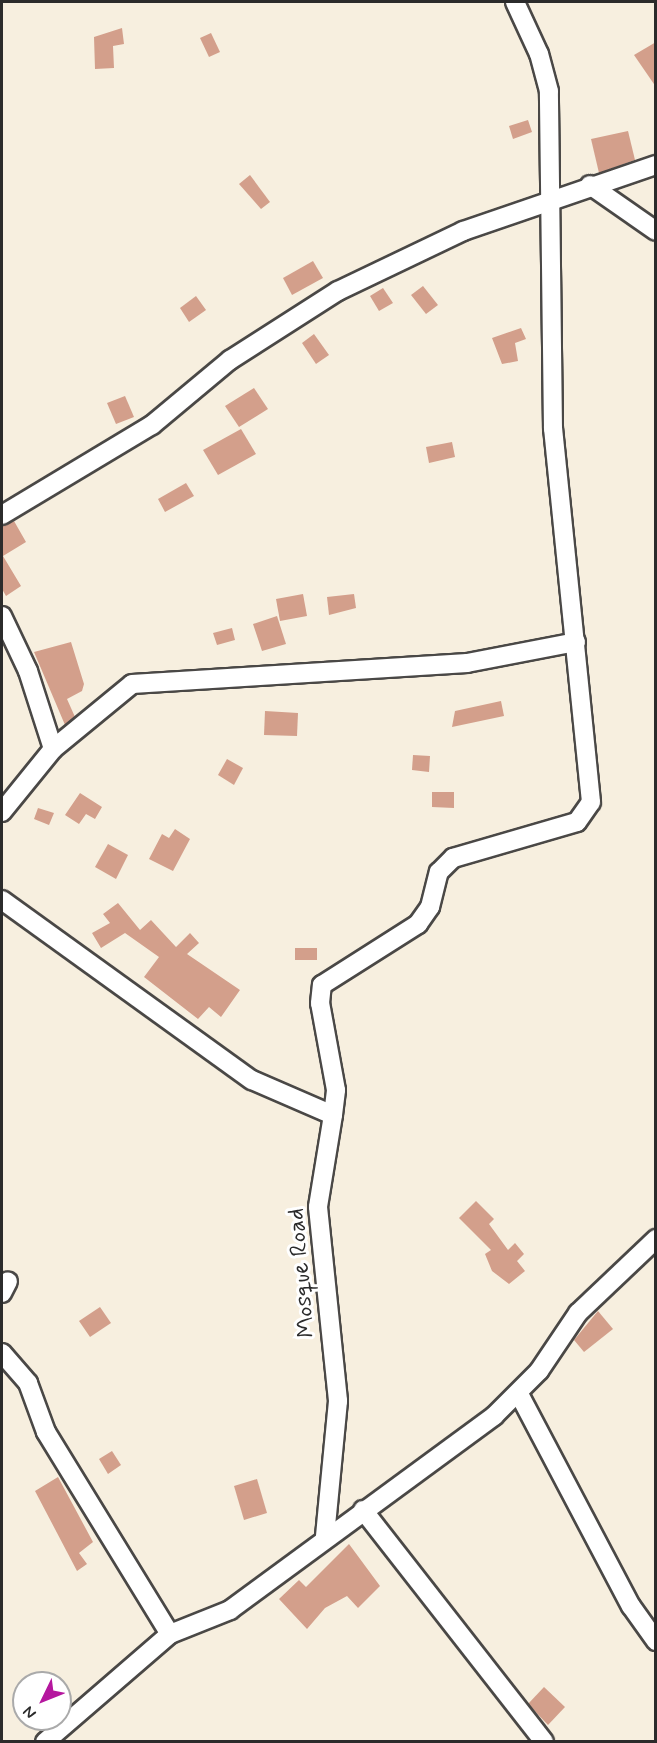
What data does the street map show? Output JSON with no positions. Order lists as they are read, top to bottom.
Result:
{
  "streets": {
    "street": ["Mosque Road"]
  },
  "north": "bottom left"
}
